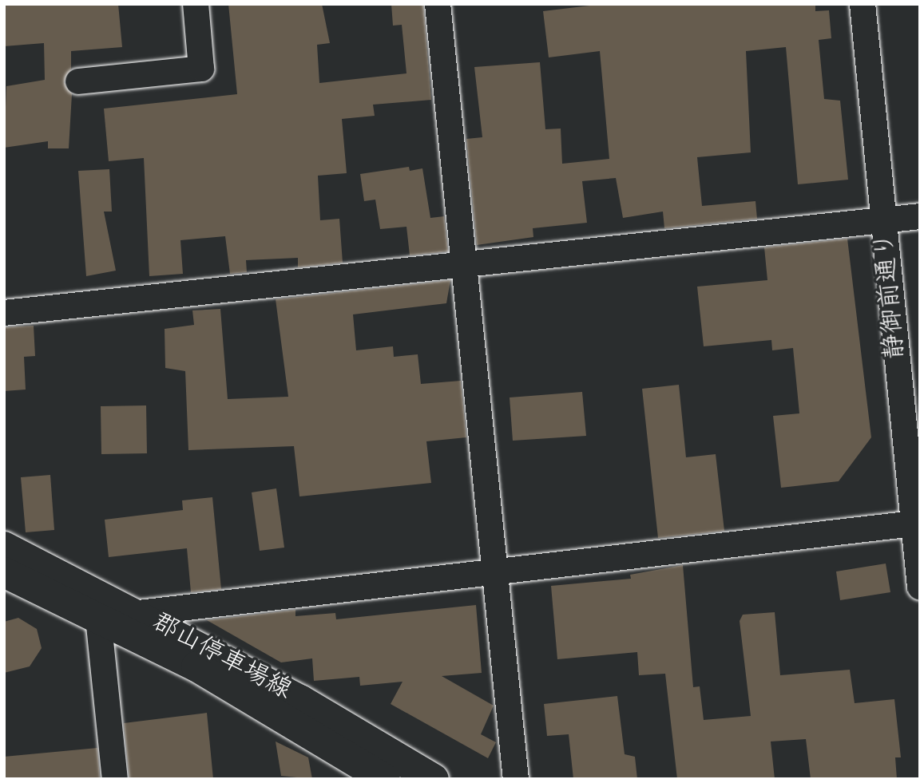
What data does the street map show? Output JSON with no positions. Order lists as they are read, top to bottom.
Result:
{
  "streets": {
    "main road": ["郡山停車場線"],
    "street": ["静御前通り"]
  }
}
